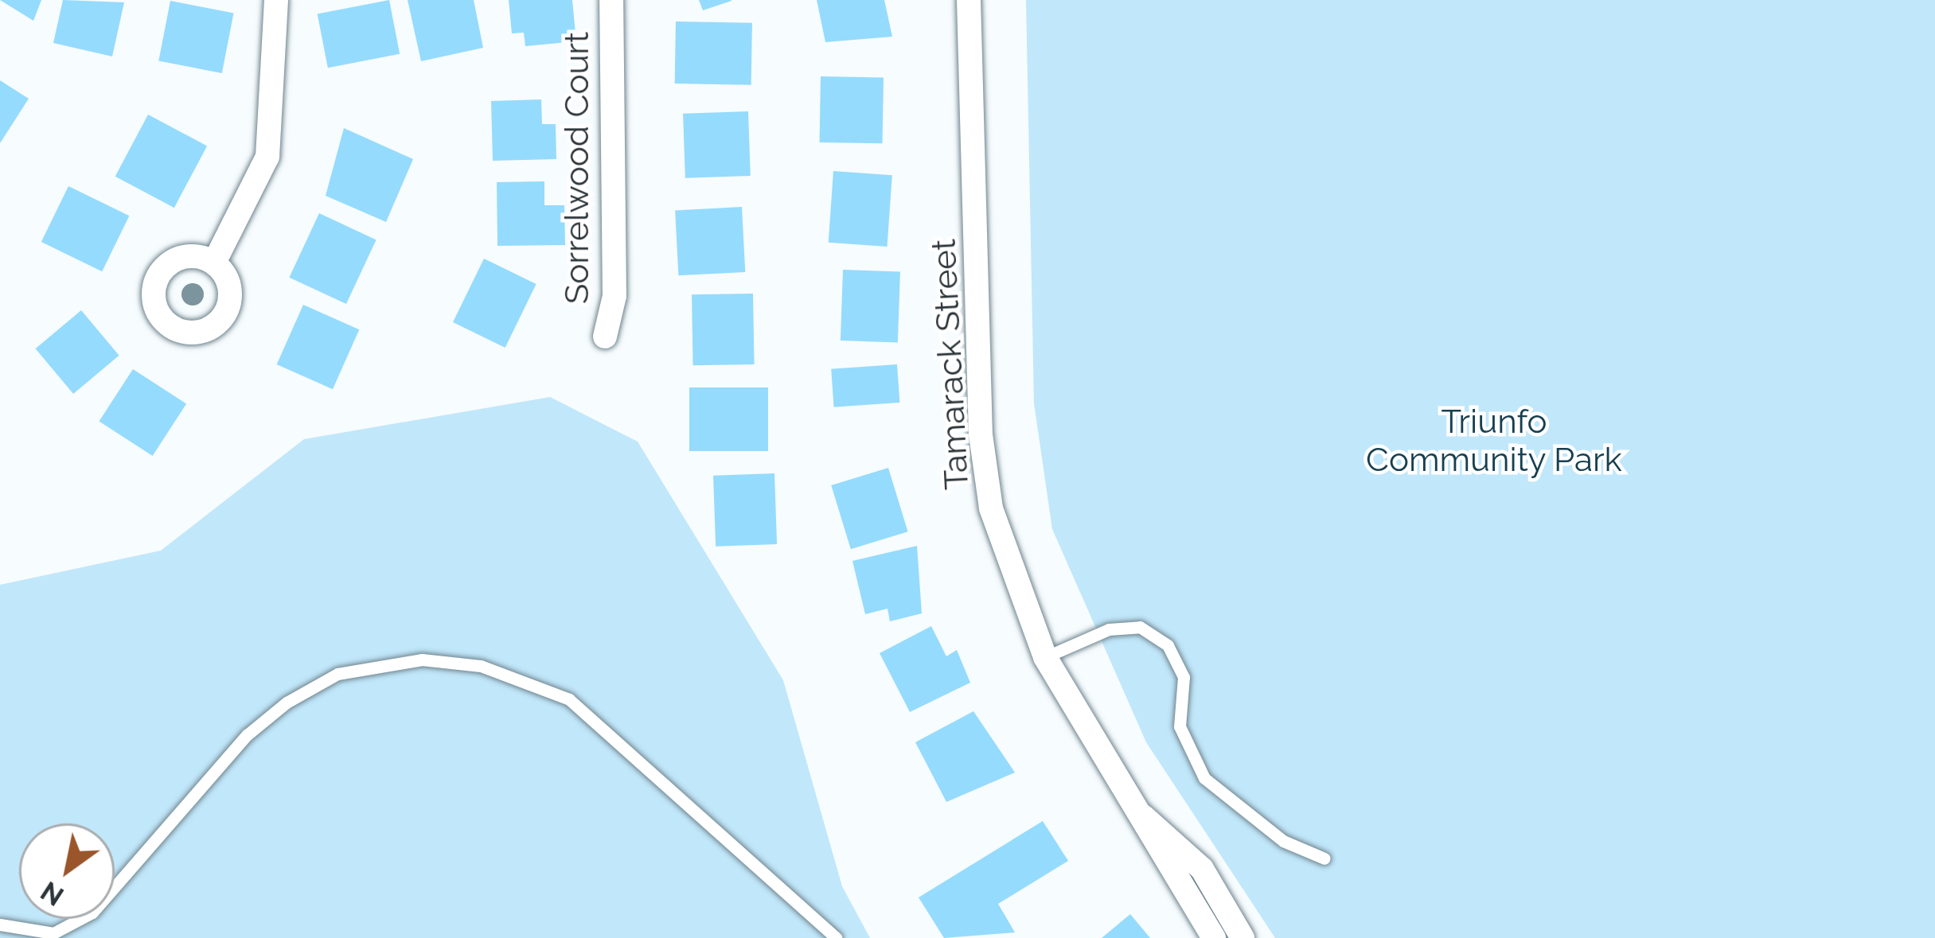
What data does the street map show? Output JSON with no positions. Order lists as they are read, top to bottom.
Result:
{
  "streets": {
    "street": ["Sorrelwood Court", "Tamarack Street"]
  },
  "parks": ["Triunfo Community Park"],
  "north": "bottom left"
}
